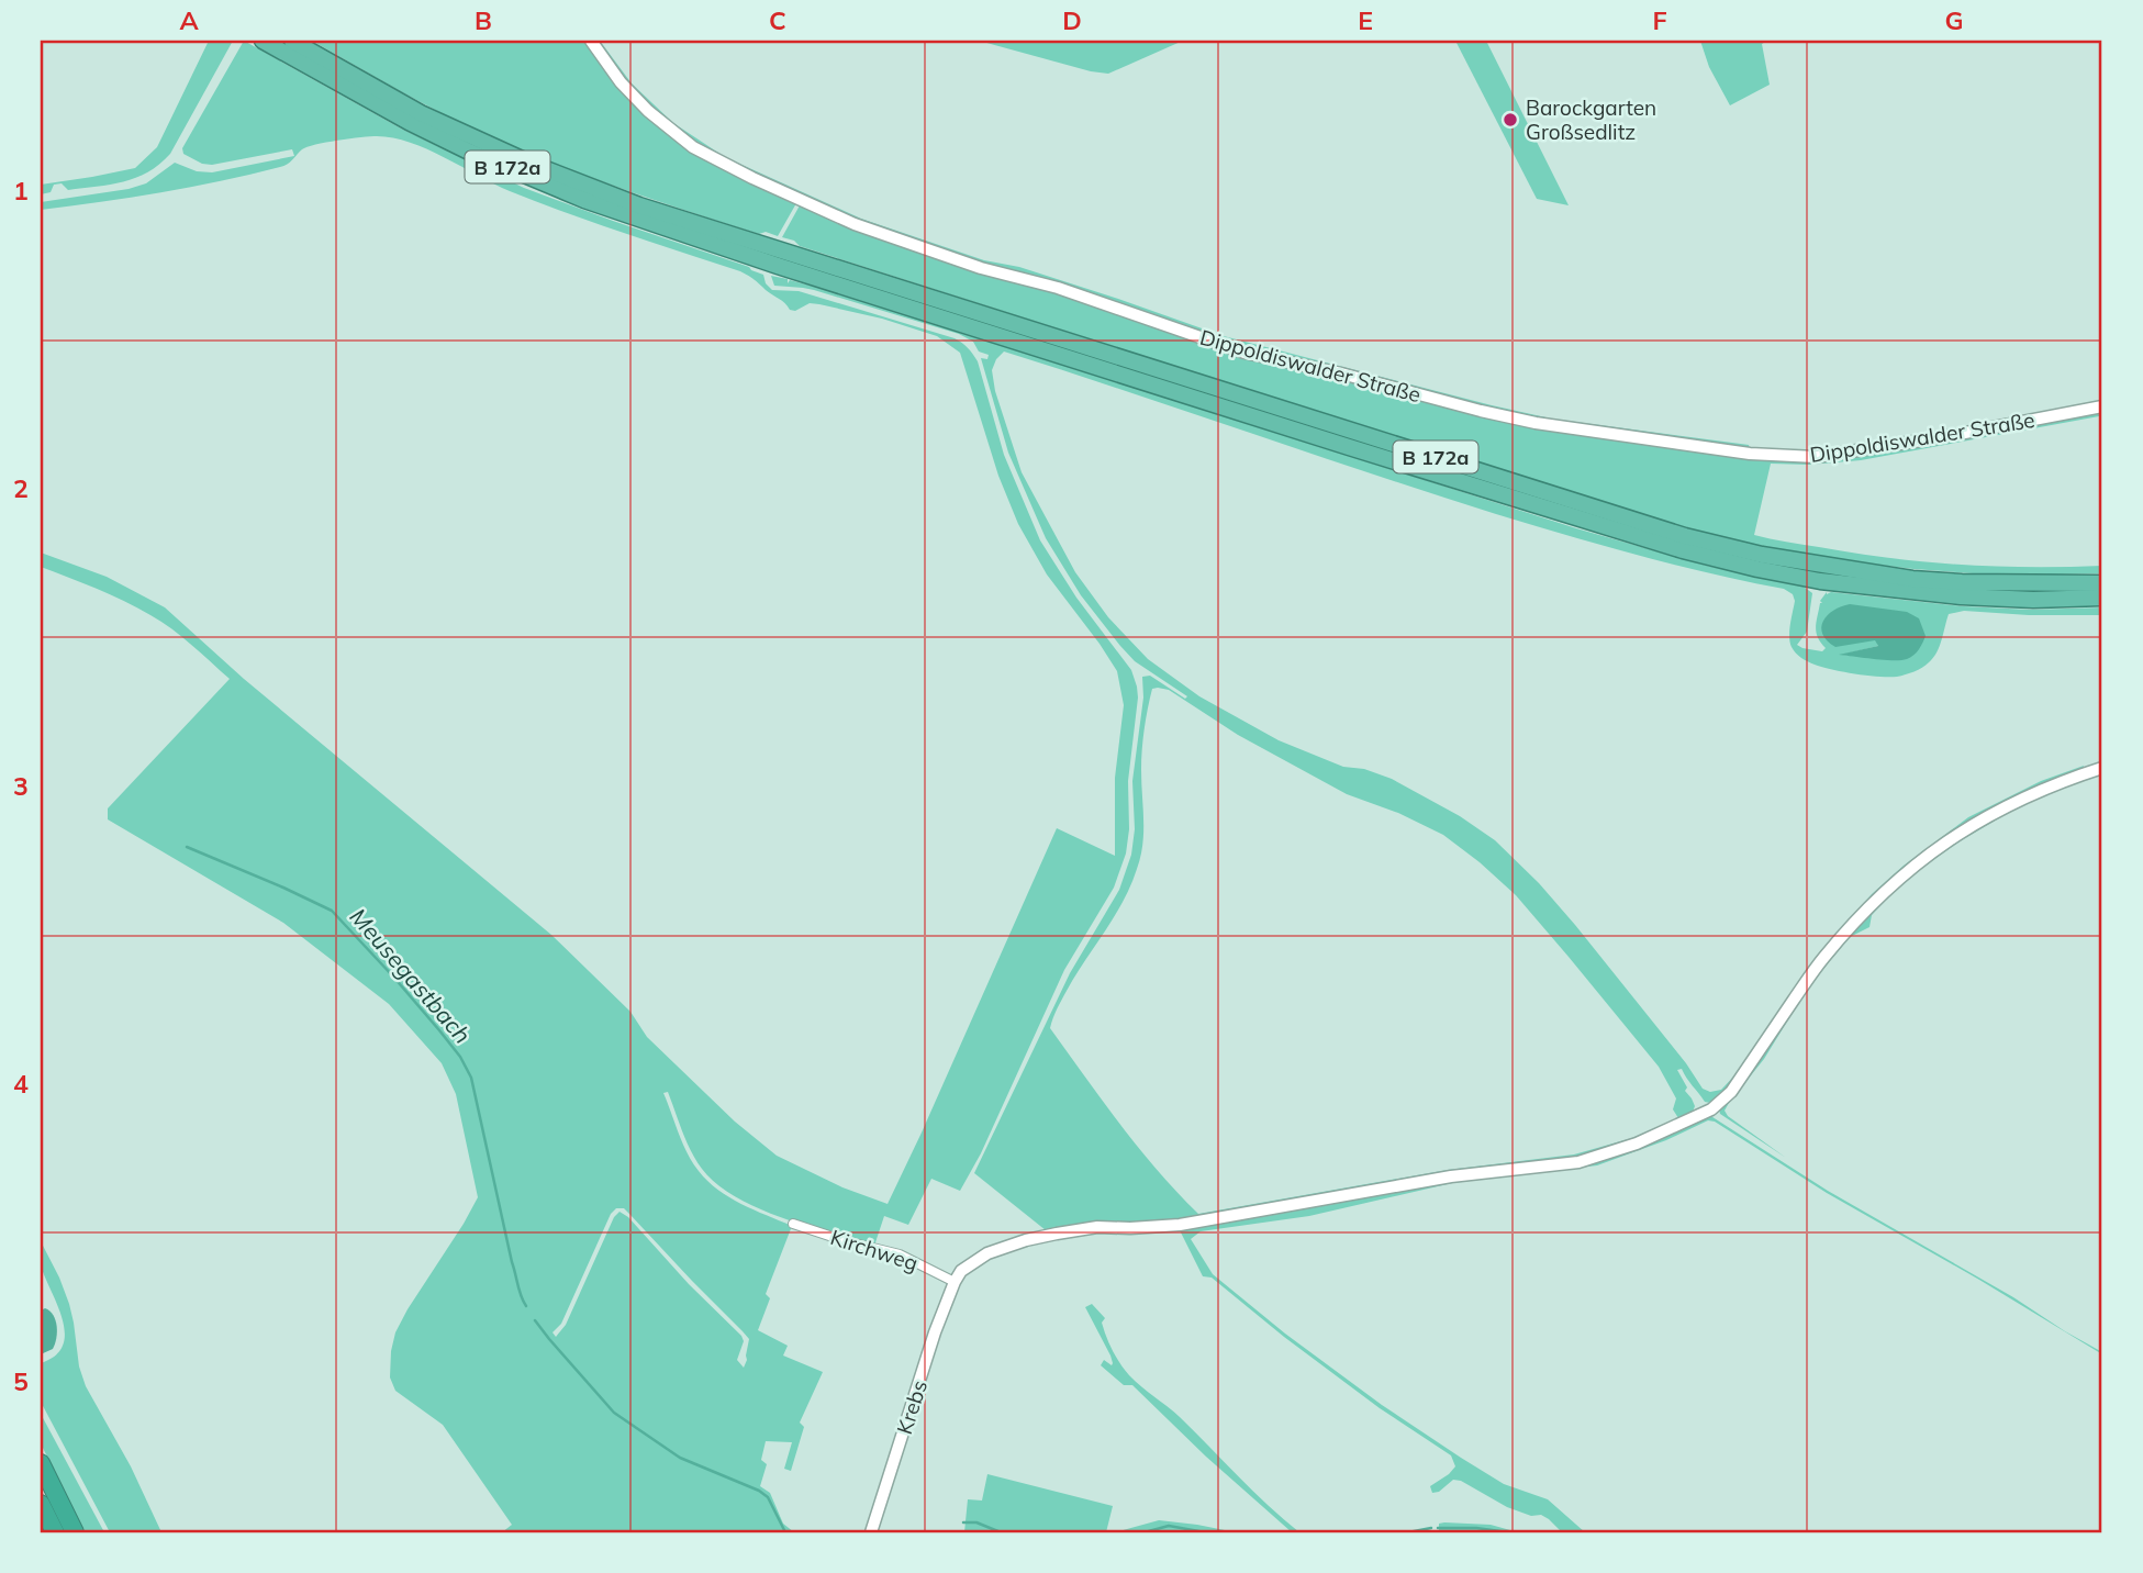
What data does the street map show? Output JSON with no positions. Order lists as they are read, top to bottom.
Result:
{
  "streets": {
    "highway": ["B 172a"],
    "street": ["Dippoldiswalder Straße", "Kirchweg", "Krebs"]
  },
  "crossings": [
    ["Kirchweg", "Krebs"]
  ],
  "water": ["Meusegastbach"],
  "places": ["Barockgarten Großsedlitz"],
  "grid": {
    "columns": [
      "A",
      "B",
      "C",
      "D",
      "E",
      "F",
      "G"
    ],
    "rows": [
      "1",
      "2",
      "3",
      "4",
      "5"
    ]
  }
}
